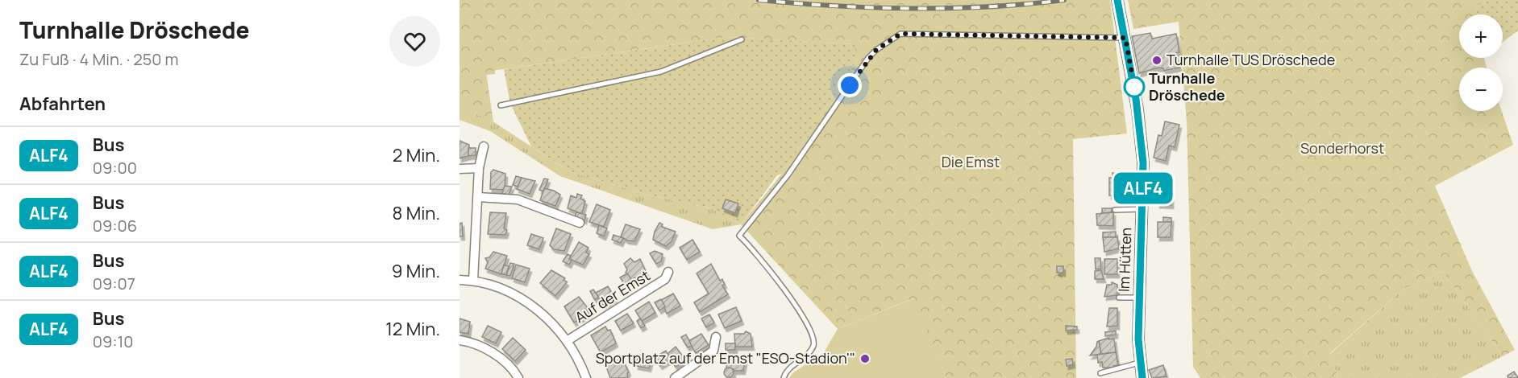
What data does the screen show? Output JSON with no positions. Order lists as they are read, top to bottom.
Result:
{
  "streets": {
    "street": ["Im Hütten", "Auf der Emst"]
  },
  "parks": ["Sonderhorst", "Die Emst"],
  "places": ["Turnhalle TUS Dröschede", "Turnhalle Dröschede", "Sportplatz auf der Emst \"ESO-Stadion'\""],
  "lines": ["bus line ALF4"],
  "page": {
    "heading": [
      ["Turnhalle Dröschede", "Zu Fuß · 4 Min. · 250 m"],
      "Abfahrten"
    ],
    "on_map": "ALF4",
    "map_buttons": ["+", "−"],
    "list": [
      {
        "mark": "ALF4",
        "name": "Bus",
        "note": "09:00",
        "value": "2 Min."
      },
      {
        "mark": "ALF4",
        "name": "Bus",
        "note": "09:06",
        "value": "8 Min."
      },
      {
        "mark": "ALF4",
        "name": "Bus",
        "note": "09:07",
        "value": "9 Min."
      },
      {
        "mark": "ALF4",
        "name": "Bus",
        "note": "09:10",
        "value": "12 Min."
      }
    ]
  }
}
